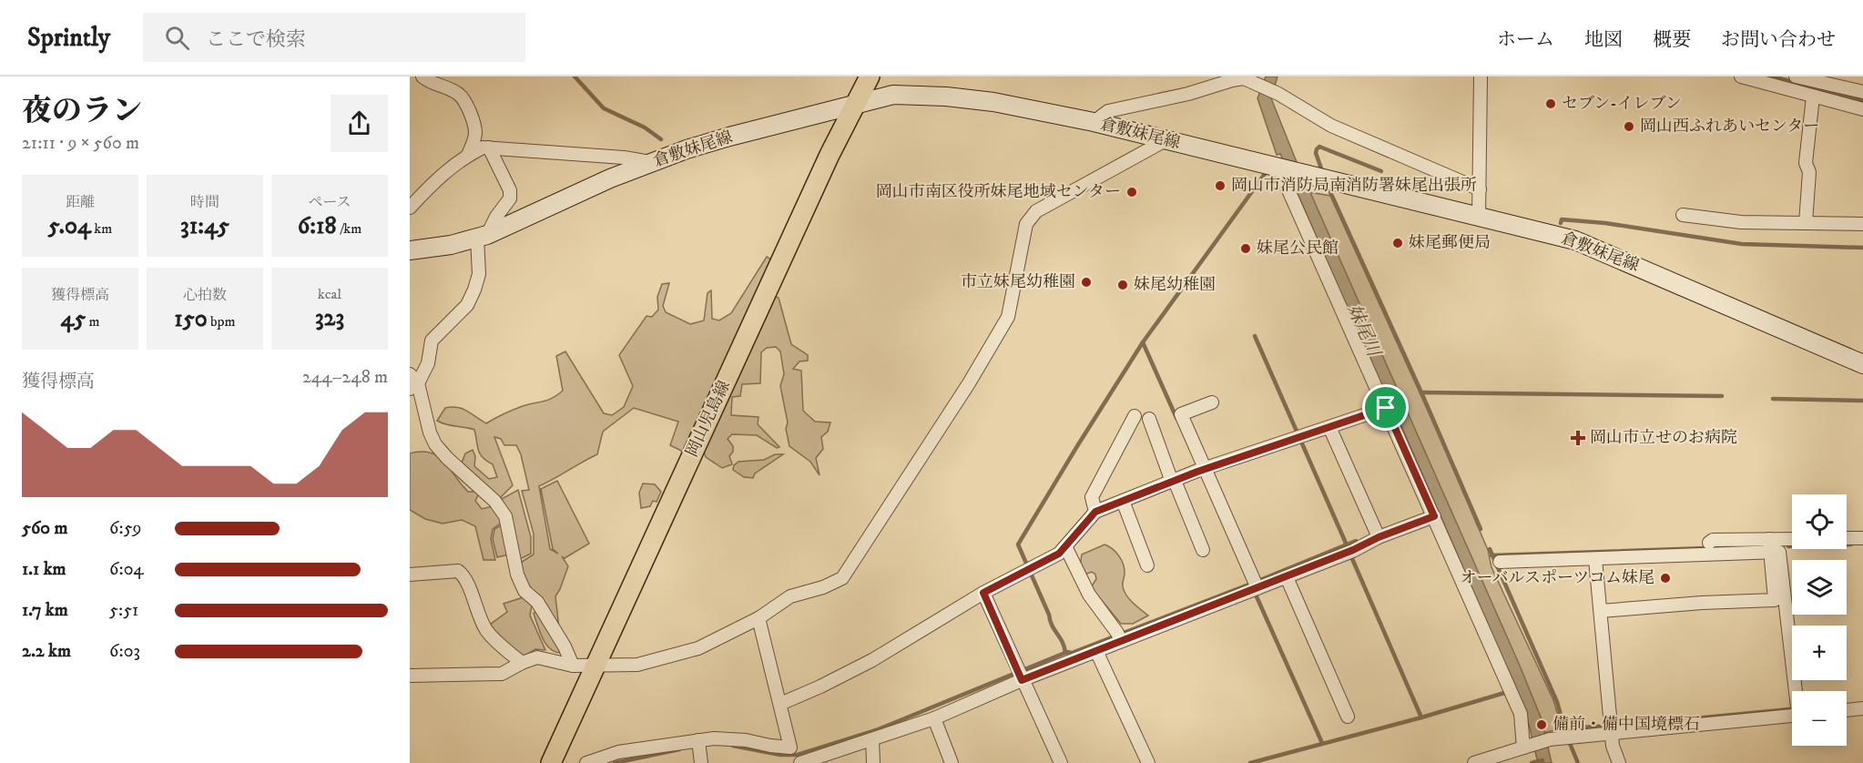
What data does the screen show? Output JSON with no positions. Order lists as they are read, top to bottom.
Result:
{
  "streets": {
    "main road": ["倉敷妹尾線", "岡山児島線"]
  },
  "crossings": [
    ["倉敷妹尾線", "岡山児島線"]
  ],
  "water": ["妹尾川"],
  "places": {
    "other": [
      "セブン-イレブン",
      "岡山西ふれあいセンター",
      "岡山市消防局南消防署妹尾出張所",
      "岡山市南区役所妹尾地域センター",
      "妹尾郵便局",
      "妹尾公民館",
      "市立妹尾幼稚園",
      "妹尾幼稚園",
      "オーバルスポーツコム妹尾",
      "備前・備中国境標石"
    ],
    "health": ["岡山市立せのお病院"]
  },
  "page": {
    "header": "Sprintly",
    "search": "ここで検索",
    "nav": [
      "ホーム",
      "地図",
      "概要",
      "お問い合わせ"
    ],
    "heading": ["夜のラン", "21:11 · 9 × 560 m"],
    "stats": [
      ["距離", "5.04 km"],
      ["時間", "31:45"],
      ["ペース", "6:18 /km"],
      ["獲得標高", "45 m"],
      ["心拍数", "150 bpm"],
      ["kcal", "323"]
    ],
    "chart": ["獲得標高", "244–248 m"],
    "map_buttons": ["+", "−"],
    "list": [
      {
        "name": "560 m",
        "note": "6:59"
      },
      {
        "name": "1.1 km",
        "note": "6:04"
      },
      {
        "name": "1.7 km",
        "note": "5:51"
      },
      {
        "name": "2.2 km",
        "note": "6:03"
      }
    ]
  }
}
